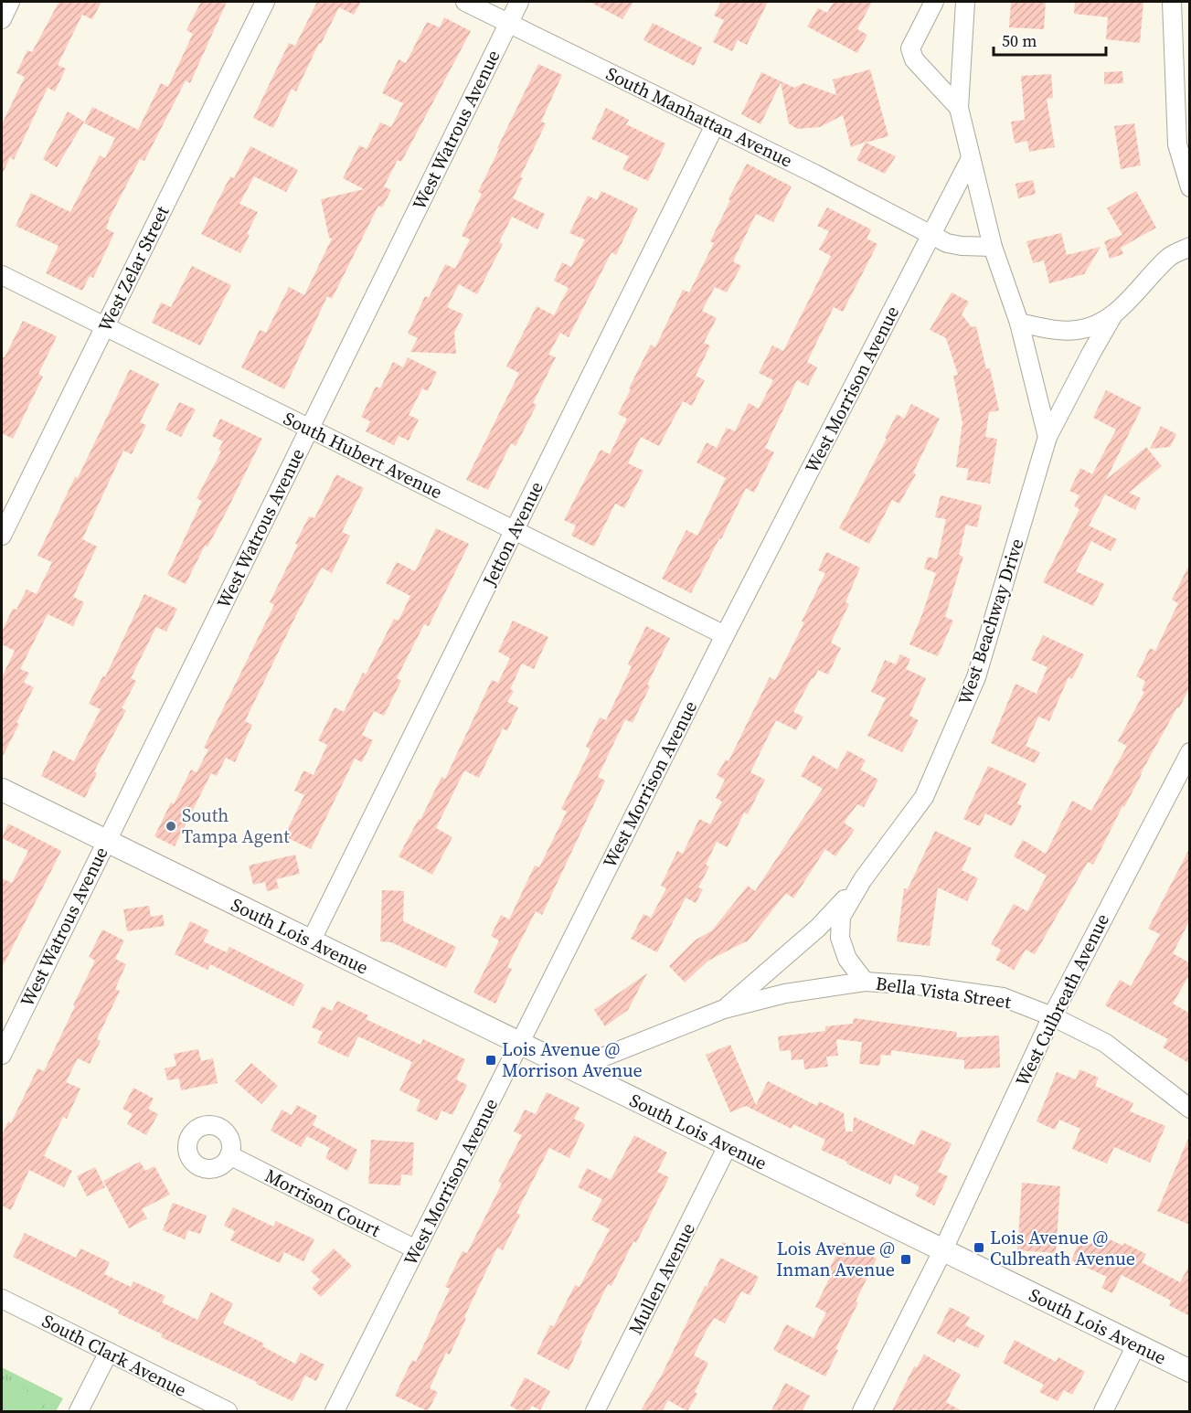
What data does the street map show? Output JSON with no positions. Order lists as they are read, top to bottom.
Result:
{
  "streets": {
    "street": [
      "South Manhattan Avenue",
      "West Watrous Avenue",
      "West Zelar Street",
      "West Morrison Avenue",
      "South Hubert Avenue",
      "Jetton Avenue",
      "West Beachway Drive",
      "South Lois Avenue",
      "Bella Vista Street",
      "West Culbreath Avenue",
      "Morrison Court",
      "Mullen Avenue",
      "South Clark Avenue"
    ]
  },
  "crossings": [
    ["South Manhattan Avenue", "West Watrous Avenue"],
    ["South Manhattan Avenue", "West Morrison Avenue"],
    ["South Manhattan Avenue", "Jetton Avenue"],
    ["West Watrous Avenue", "South Hubert Avenue"],
    ["West Watrous Avenue", "South Lois Avenue"],
    ["West Zelar Street", "South Hubert Avenue"],
    ["West Morrison Avenue", "South Hubert Avenue"],
    ["West Morrison Avenue", "South Lois Avenue"],
    ["West Morrison Avenue", "Morrison Court"],
    ["South Hubert Avenue", "Jetton Avenue"],
    ["Jetton Avenue", "South Lois Avenue"],
    ["West Beachway Drive", "South Lois Avenue"],
    ["West Beachway Drive", "Bella Vista Street"],
    ["South Lois Avenue", "West Culbreath Avenue"],
    ["South Lois Avenue", "Mullen Avenue"],
    ["Bella Vista Street", "West Culbreath Avenue"]
  ],
  "places": {
    "other": ["South Tampa Agent"],
    "transit": ["Lois Avenue @ Morrison Avenue", "Lois Avenue @ Culbreath Avenue", "Lois Avenue @ Inman Avenue"]
  },
  "scale_bar": "50 m"
}
